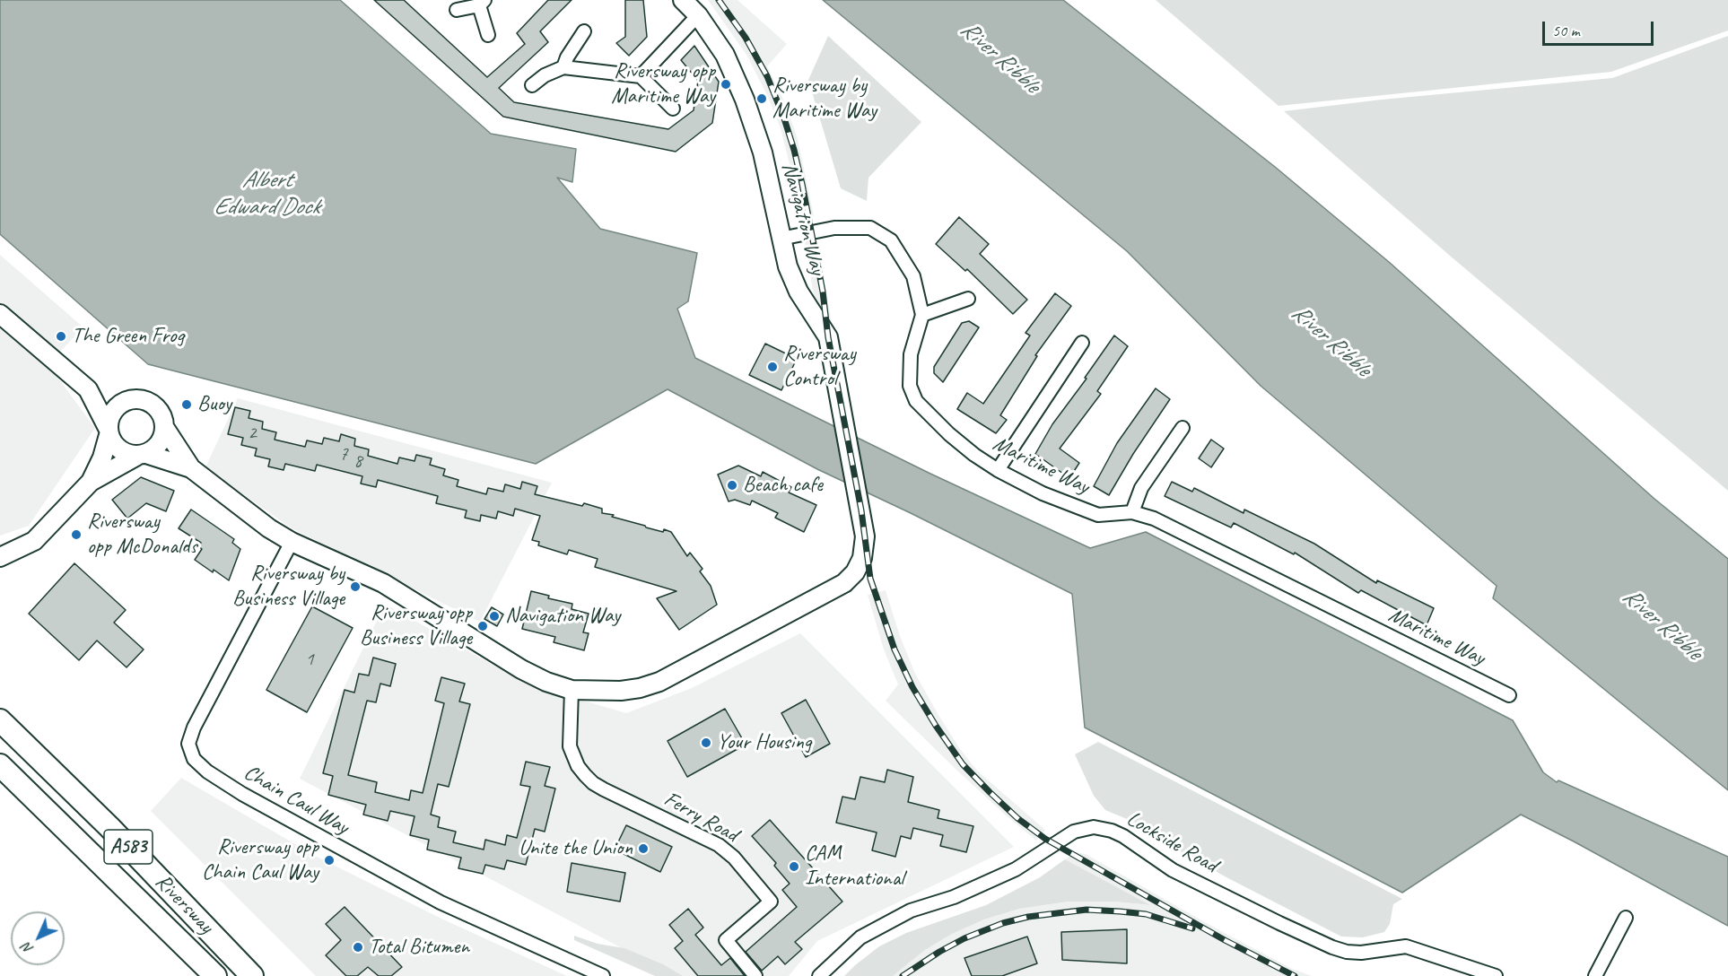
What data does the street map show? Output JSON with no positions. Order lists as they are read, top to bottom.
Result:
{
  "streets": {
    "highway": ["A583", "Riversway"],
    "street": [
      "Navigation Way",
      "Maritime Way",
      "Chain Caul Way",
      "Ferry Road",
      "Lockside Road"
    ]
  },
  "crossings": [
    ["Navigation Way", "Maritime Way"],
    ["Navigation Way", "Chain Caul Way"],
    ["Navigation Way", "Ferry Road"]
  ],
  "water": ["River Ribble", "Albert Edward Dock"],
  "places": [
    "Riversway opp Maritime Way",
    "Riversway by Maritime Way",
    "The Green Frog",
    "Riversway Control",
    "Buoy",
    "Beach cafe",
    "Riversway opp McDonalds",
    "Riversway by Business Village",
    "Navigation Way",
    "Riversway opp Business Village",
    "Your Housing",
    "Unite the Union",
    "Riversway opp Chain Caul Way",
    "CAM International",
    "Total Bitumen"
  ],
  "house_numbers": [
    "2",
    "7",
    "8",
    "1"
  ],
  "scale_bar": "50 m",
  "north": "bottom left"
}
